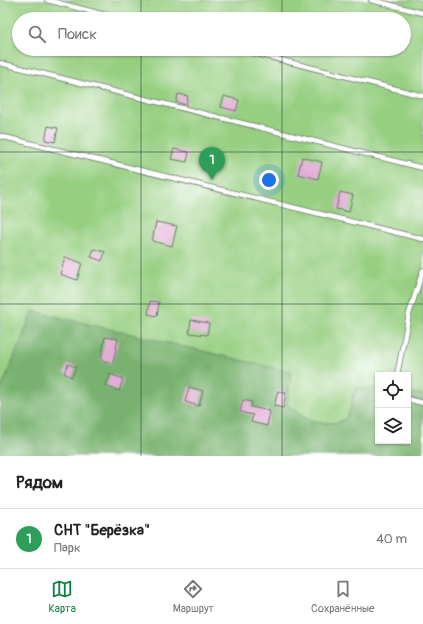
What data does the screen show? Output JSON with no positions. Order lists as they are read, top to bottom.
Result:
{
  "page": {
    "search": "Поиск",
    "pins": "1",
    "heading": "Рядом",
    "list": [
      {
        "mark": "1",
        "name": "СНТ \"Берёзка\"",
        "note": "Парк",
        "value": "40 m"
      }
    ],
    "nav": ["Карта", "Маршрут", "Сохранённые"]
  }
}
